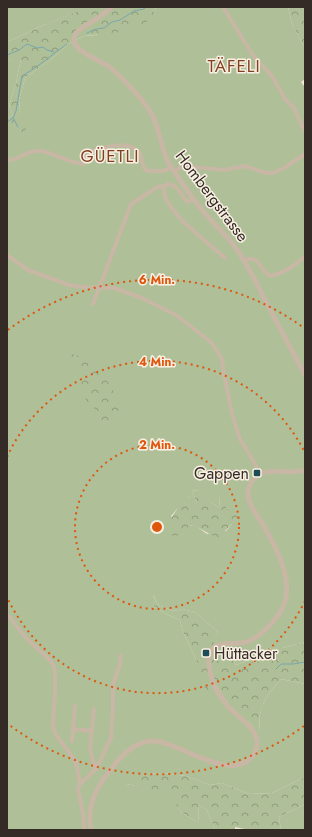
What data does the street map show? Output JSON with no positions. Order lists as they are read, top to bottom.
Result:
{
  "streets": {
    "street": ["Hombergstrasse"]
  },
  "districts": ["TÄFELI", "GÜETLI"],
  "places": {
    "transit": ["Gappen", "Hüttacker"]
  },
  "rings": ["6 Min.", "4 Min.", "2 Min."]
}
